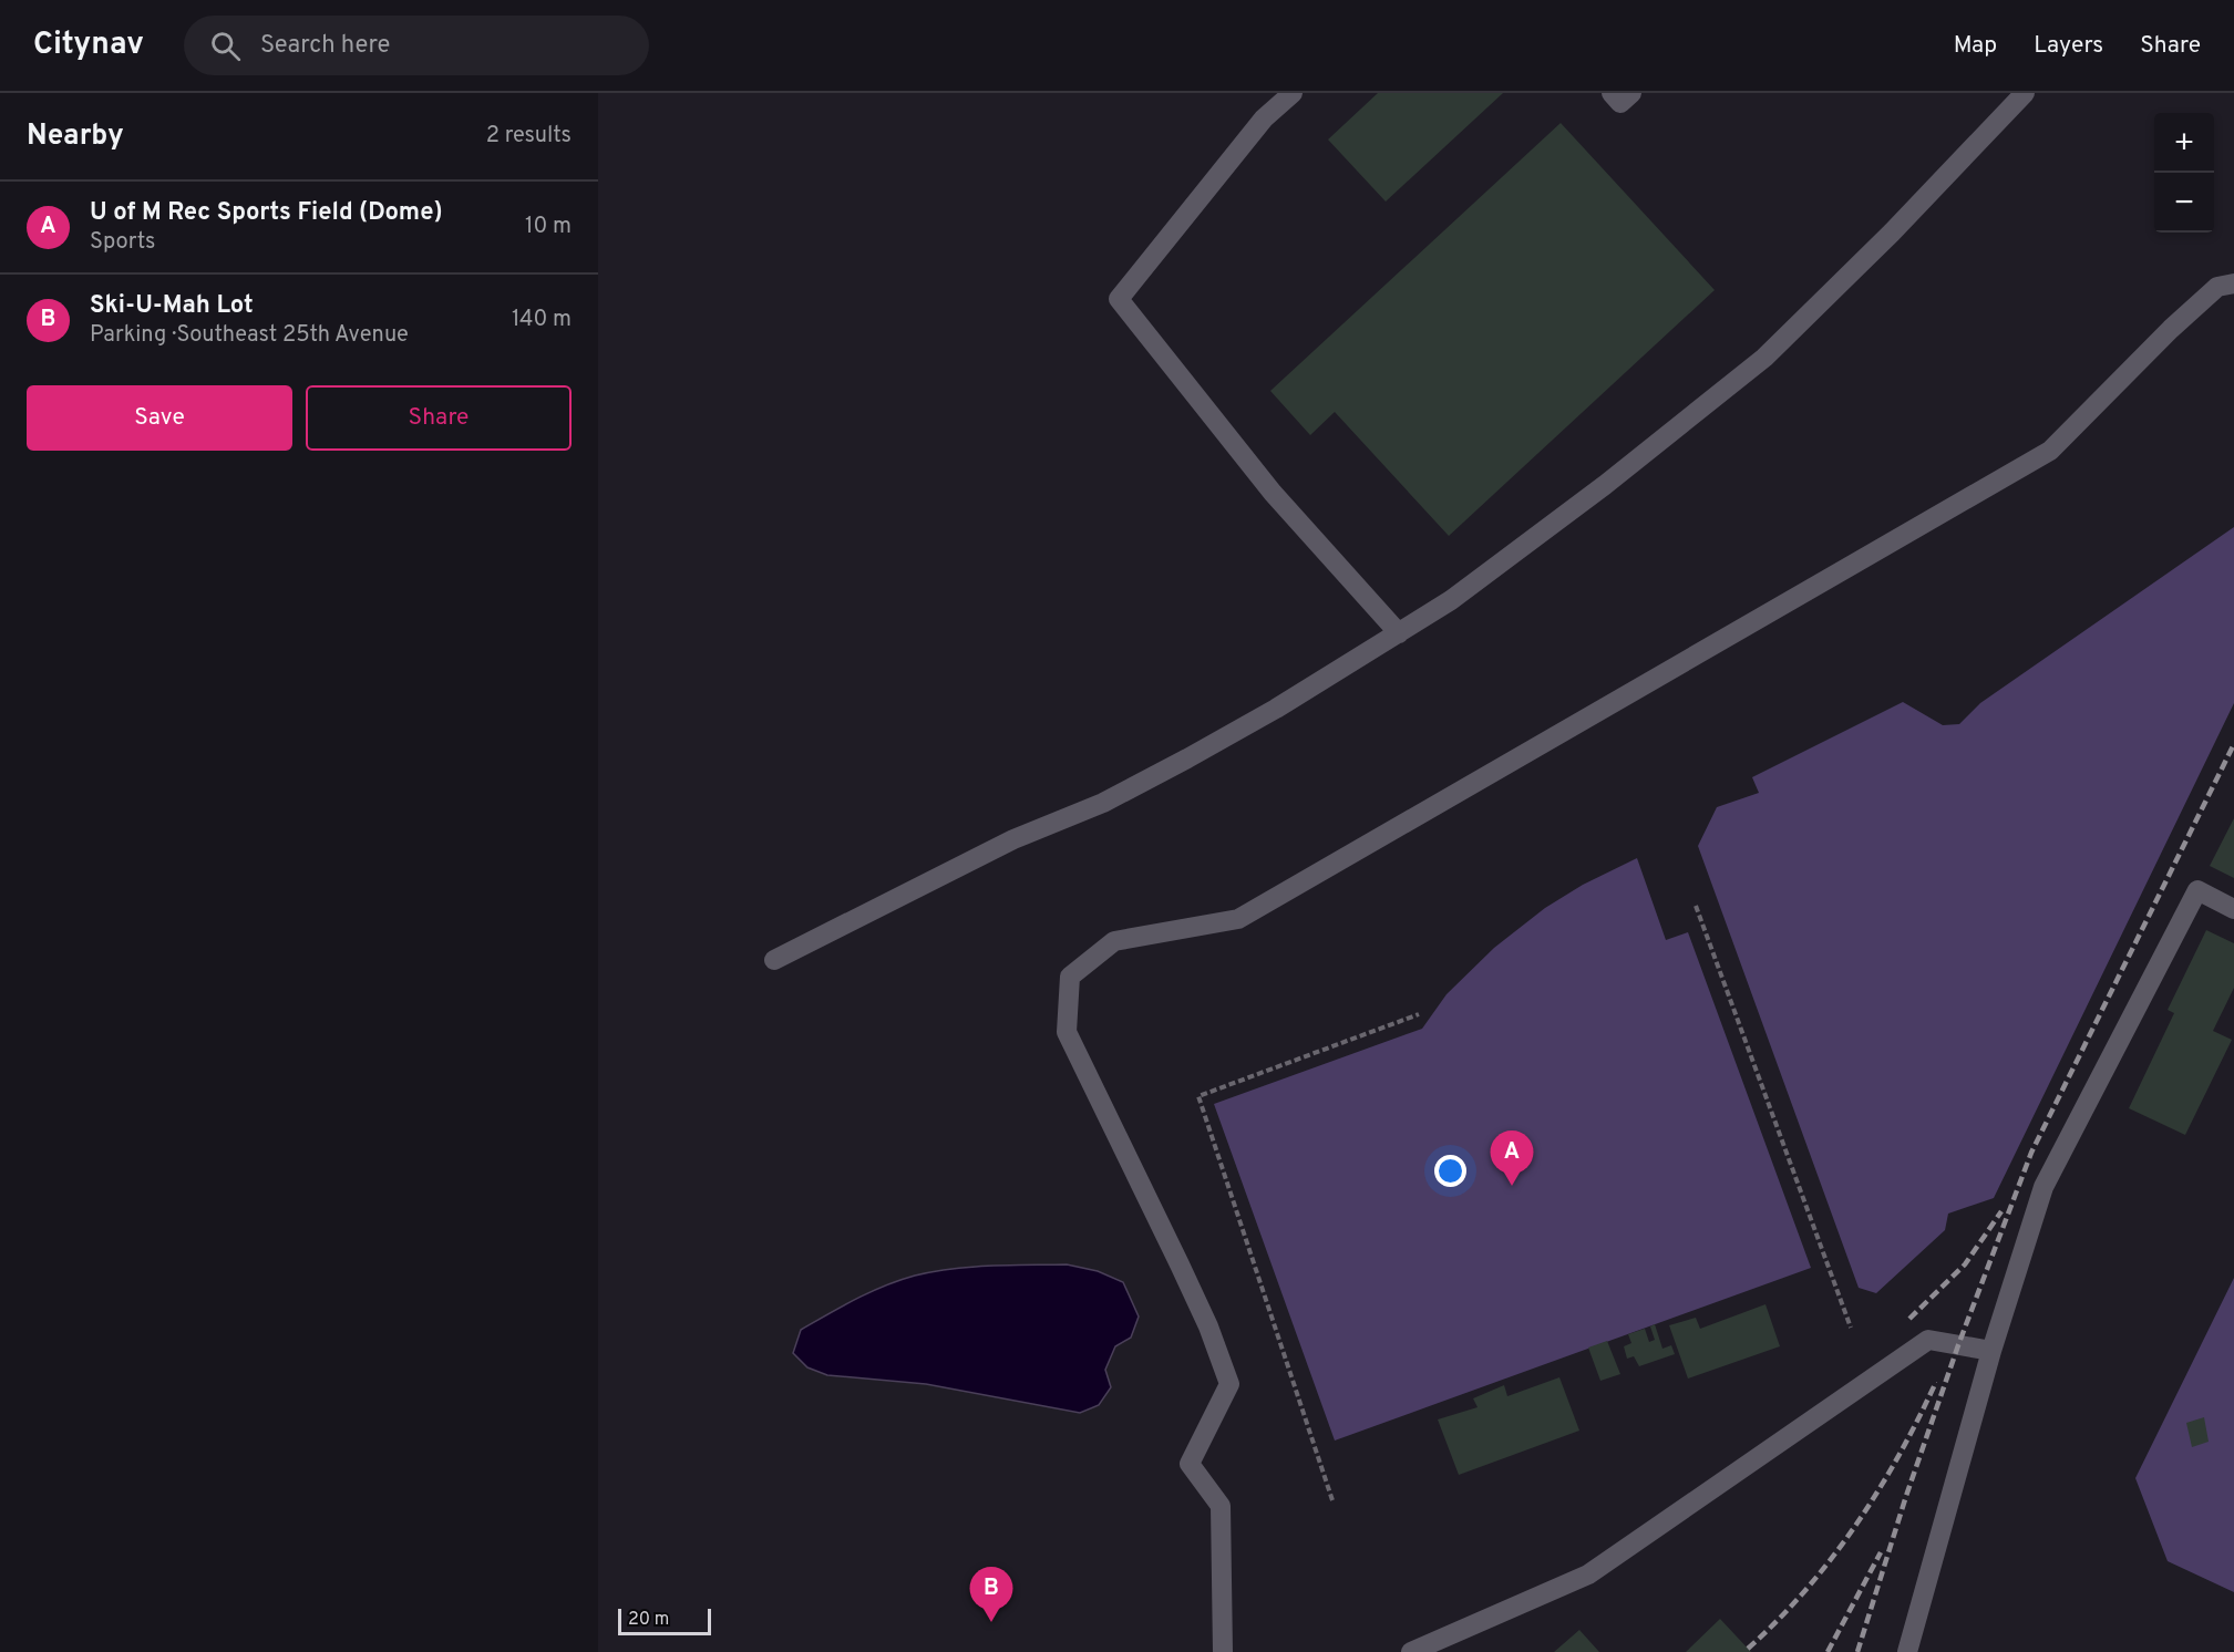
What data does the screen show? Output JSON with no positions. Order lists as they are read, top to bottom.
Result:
{
  "scale_bar": "20 m",
  "page": {
    "header": "Citynav",
    "search": "Search here",
    "nav": ["Map", "Layers", "Share"],
    "heading": ["Nearby", "2 results"],
    "map_buttons": ["+", "−"],
    "list": [
      {
        "mark": "A",
        "name": "U of M Rec Sports Field (Dome)",
        "note": "Sports",
        "value": "10 m"
      },
      {
        "mark": "B",
        "name": "Ski-U-Mah Lot",
        "note": "Parking · Southeast 25th Avenue",
        "value": "140 m"
      }
    ],
    "buttons": ["Save", "Share"],
    "pins": ["A", "B"],
    "scale": "20 m"
  }
}
